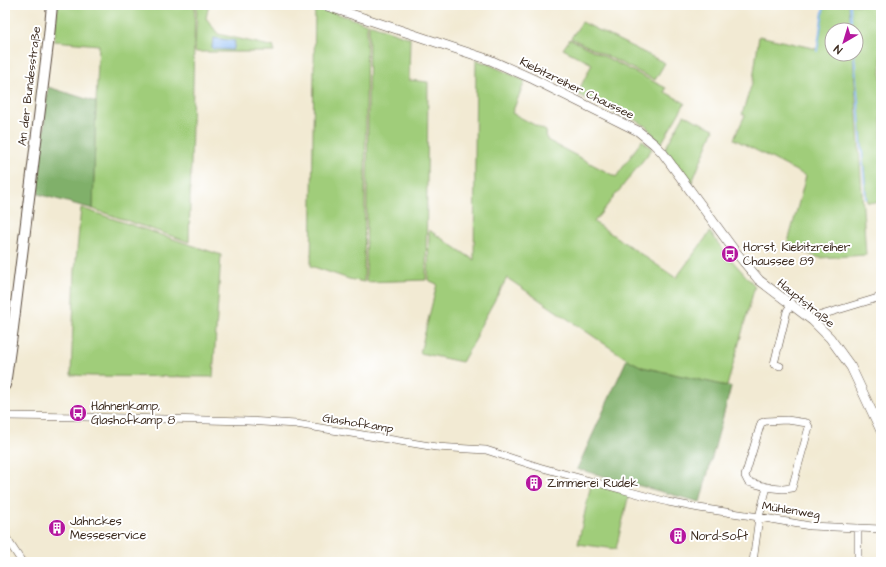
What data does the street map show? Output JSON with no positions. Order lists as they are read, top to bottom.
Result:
{
  "streets": {
    "main road": ["An der Bundesstraße"],
    "street": [
      "Kiebitzreiher Chaussee",
      "Hauptstraße",
      "Glashofkamp",
      "Mühlenweg"
    ]
  },
  "crossings": [
    ["Kiebitzreiher Chaussee", "Hauptstraße"],
    ["Glashofkamp", "Mühlenweg"]
  ],
  "places": {
    "bus stop": ["Horst, Kiebitzreiher Chaussee 89", "Hahnenkamp, Glashofkamp 8"],
    "building": ["Zimmerei Rudek", "Jahnckes Messeservice", "Nord-Soft"]
  },
  "north": "bottom left"
}
